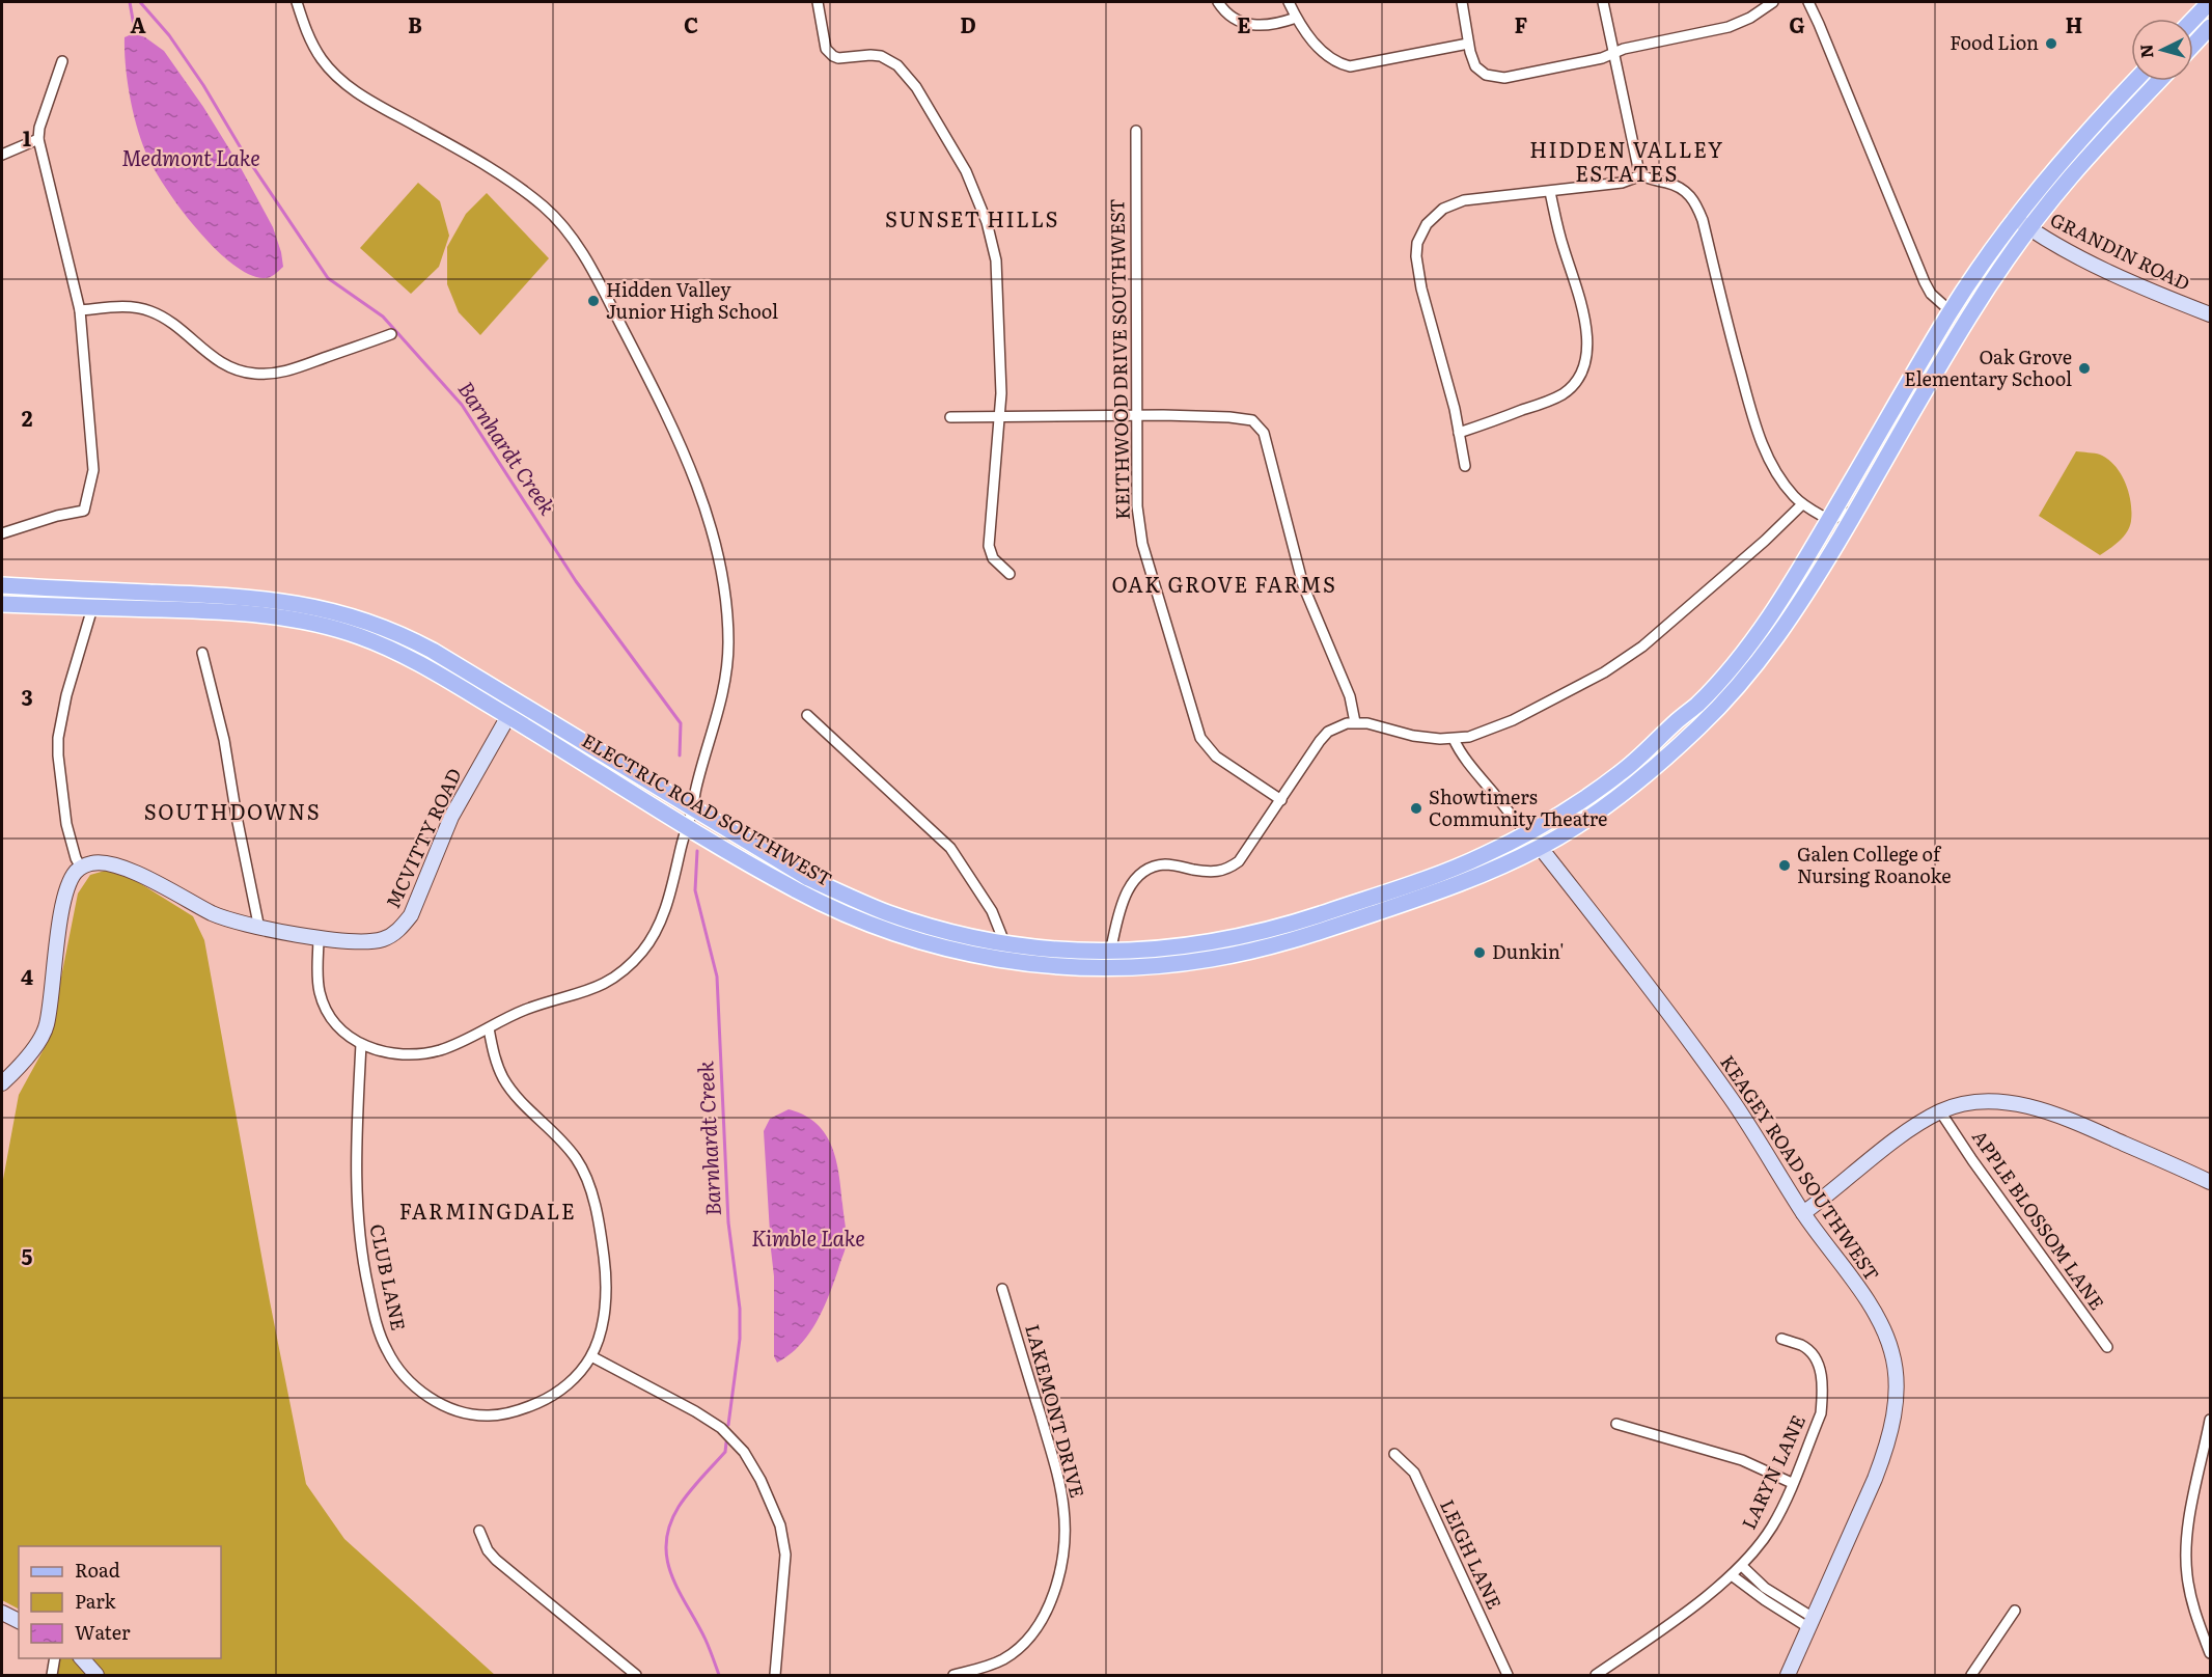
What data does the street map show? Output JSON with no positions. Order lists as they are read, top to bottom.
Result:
{
  "streets": {
    "main road": ["ELECTRIC ROAD SOUTHWEST"],
    "street": [
      "GRANDIN ROAD",
      "KEITHWOOD DRIVE SOUTHWEST",
      "MCVITTY ROAD",
      "KEAGEY ROAD SOUTHWEST",
      "APPLE BLOSSOM LANE",
      "CLUB LANE",
      "LAKEMONT DRIVE",
      "LARYN LANE",
      "LEIGH LANE"
    ]
  },
  "crossings": [
    ["GRANDIN ROAD", "ELECTRIC ROAD SOUTHWEST"],
    ["ELECTRIC ROAD SOUTHWEST", "MCVITTY ROAD"],
    ["ELECTRIC ROAD SOUTHWEST", "KEAGEY ROAD SOUTHWEST"]
  ],
  "districts": [
    "HIDDEN VALLEY ESTATES",
    "SUNSET HILLS",
    "OAK GROVE FARMS",
    "SOUTHDOWNS",
    "FARMINGDALE"
  ],
  "water": ["Medmont Lake", "Barnhardt Creek", "Kimble Lake"],
  "places": [
    "Food Lion",
    "Hidden Valley Junior High School",
    "Oak Grove Elementary School",
    "Showtimers Community Theatre",
    "Galen College of Nursing Roanoke",
    "Dunkin'"
  ],
  "legend": ["Road", "Park", "Water"],
  "north": "left",
  "grid": {
    "columns": [
      "A",
      "B",
      "C",
      "D",
      "E",
      "F",
      "G",
      "H"
    ],
    "rows": [
      "1",
      "2",
      "3",
      "4",
      "5"
    ]
  }
}
